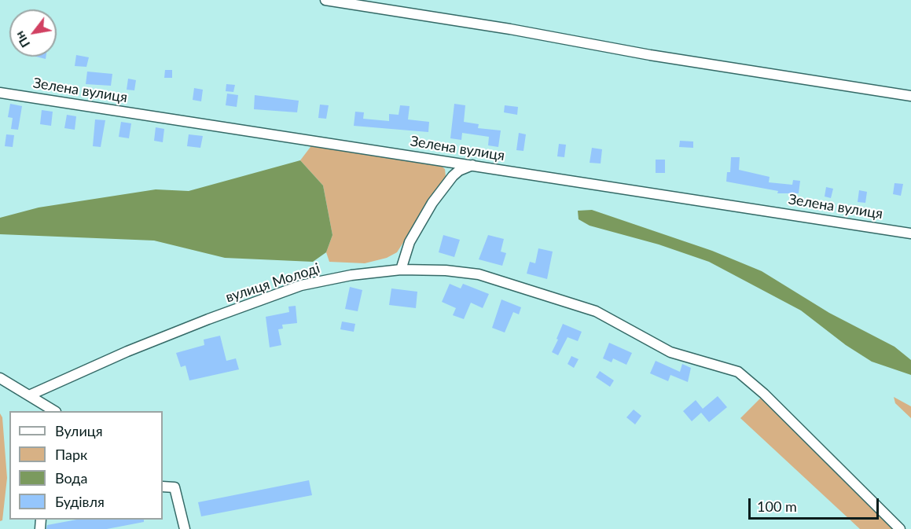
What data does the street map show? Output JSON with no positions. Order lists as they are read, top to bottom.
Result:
{
  "streets": {
    "street": ["Зелена вулиця", "вулиця Молоді"]
  },
  "legend": [
    "Вулиця",
    "Парк",
    "Вода",
    "Будівля"
  ],
  "scale_bar": "100 m",
  "north": "bottom left"
}
